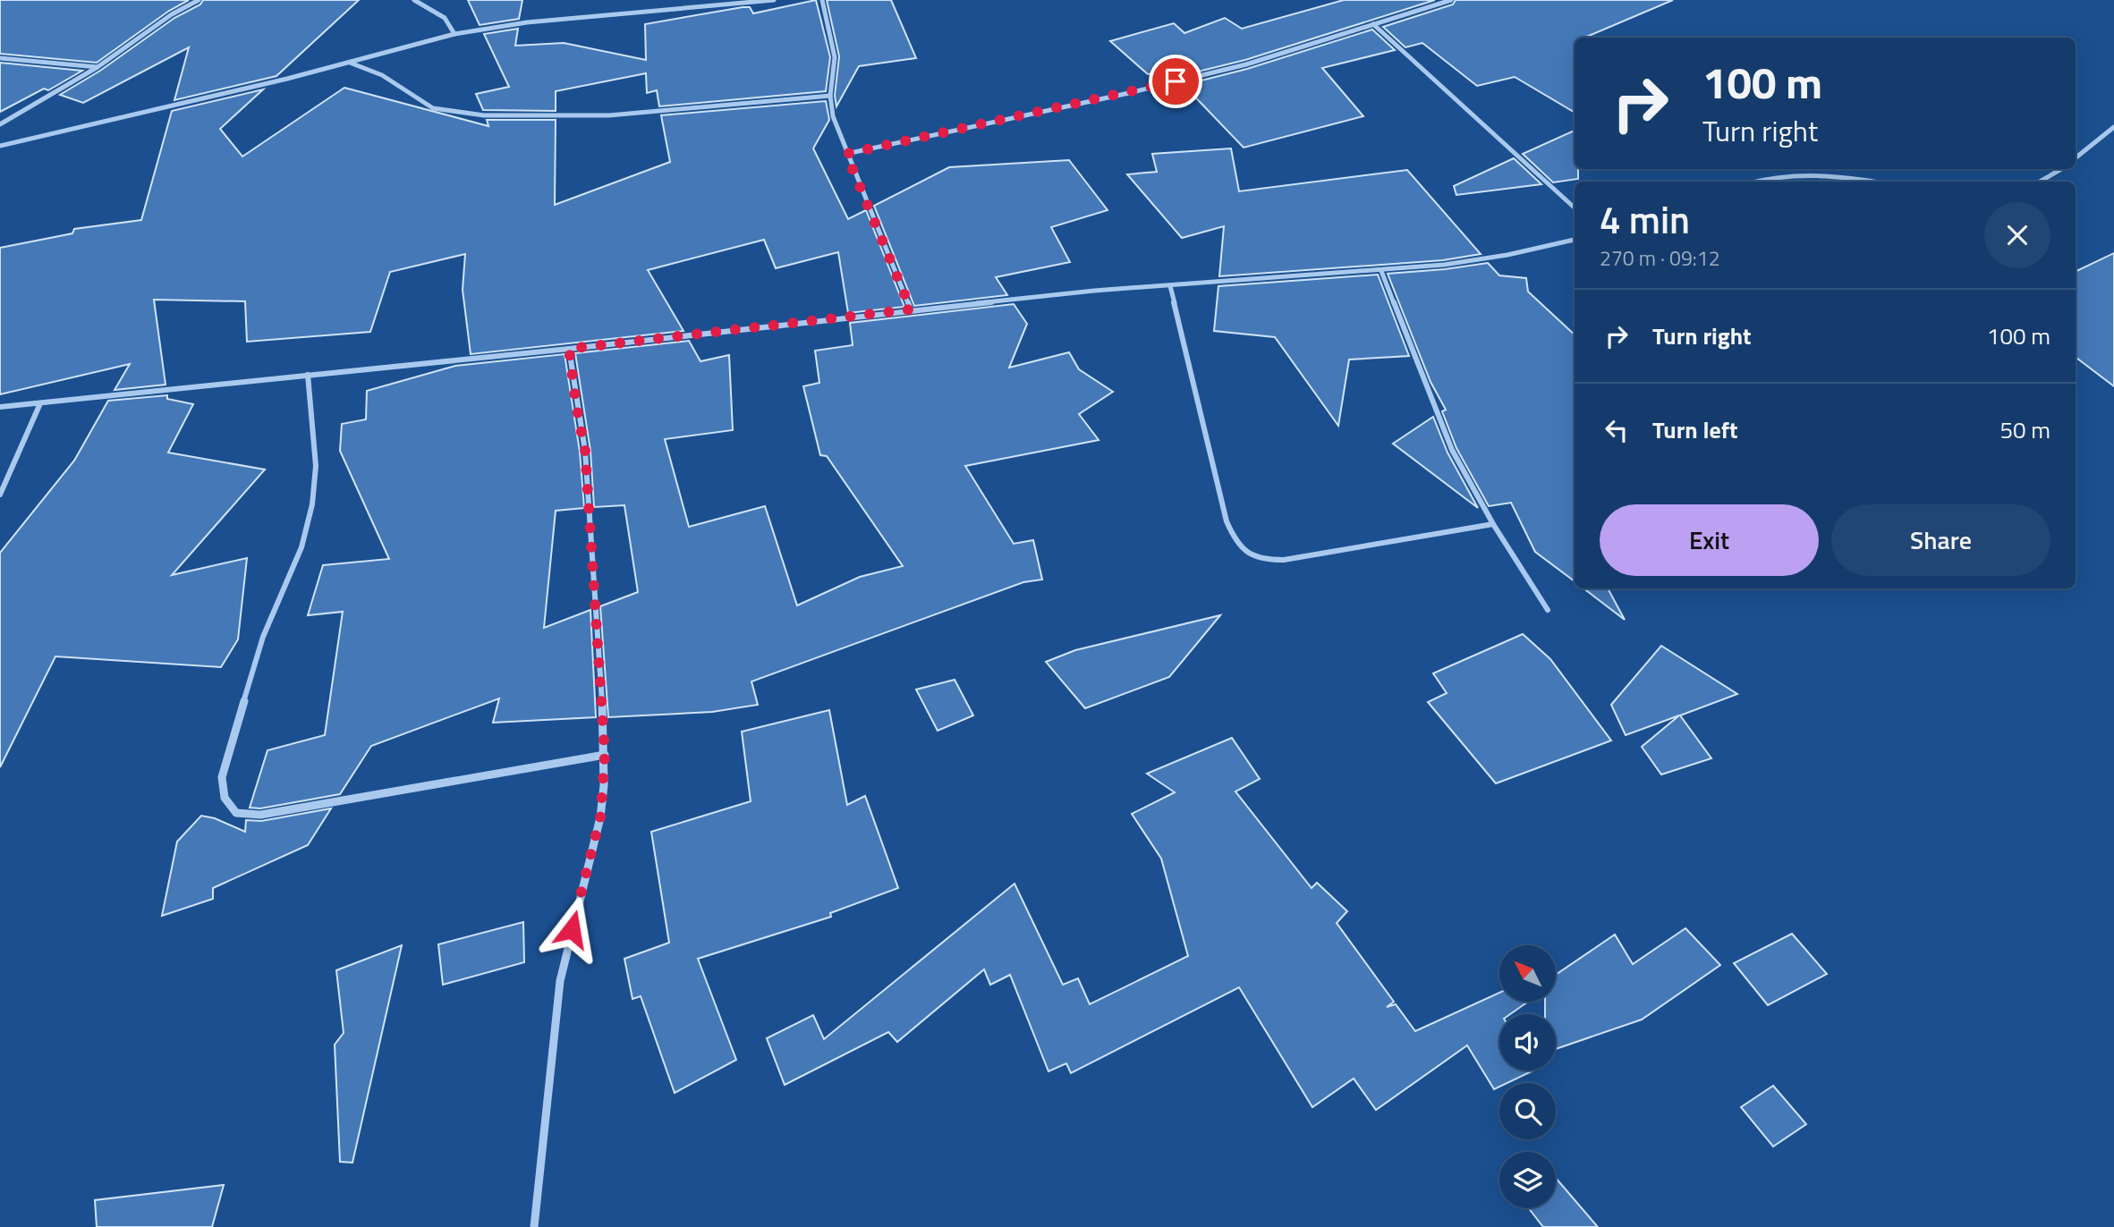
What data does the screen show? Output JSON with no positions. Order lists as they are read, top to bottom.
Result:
{
  "north": "top left",
  "page": {
    "turn": ["100 m", "Turn right"],
    "heading": ["4 min", "270 m · 09:12"],
    "list": [
      {
        "name": "Turn right",
        "value": "100 m"
      },
      {
        "name": "Turn left",
        "value": "50 m"
      }
    ],
    "buttons": ["Exit", "Share"]
  }
}
